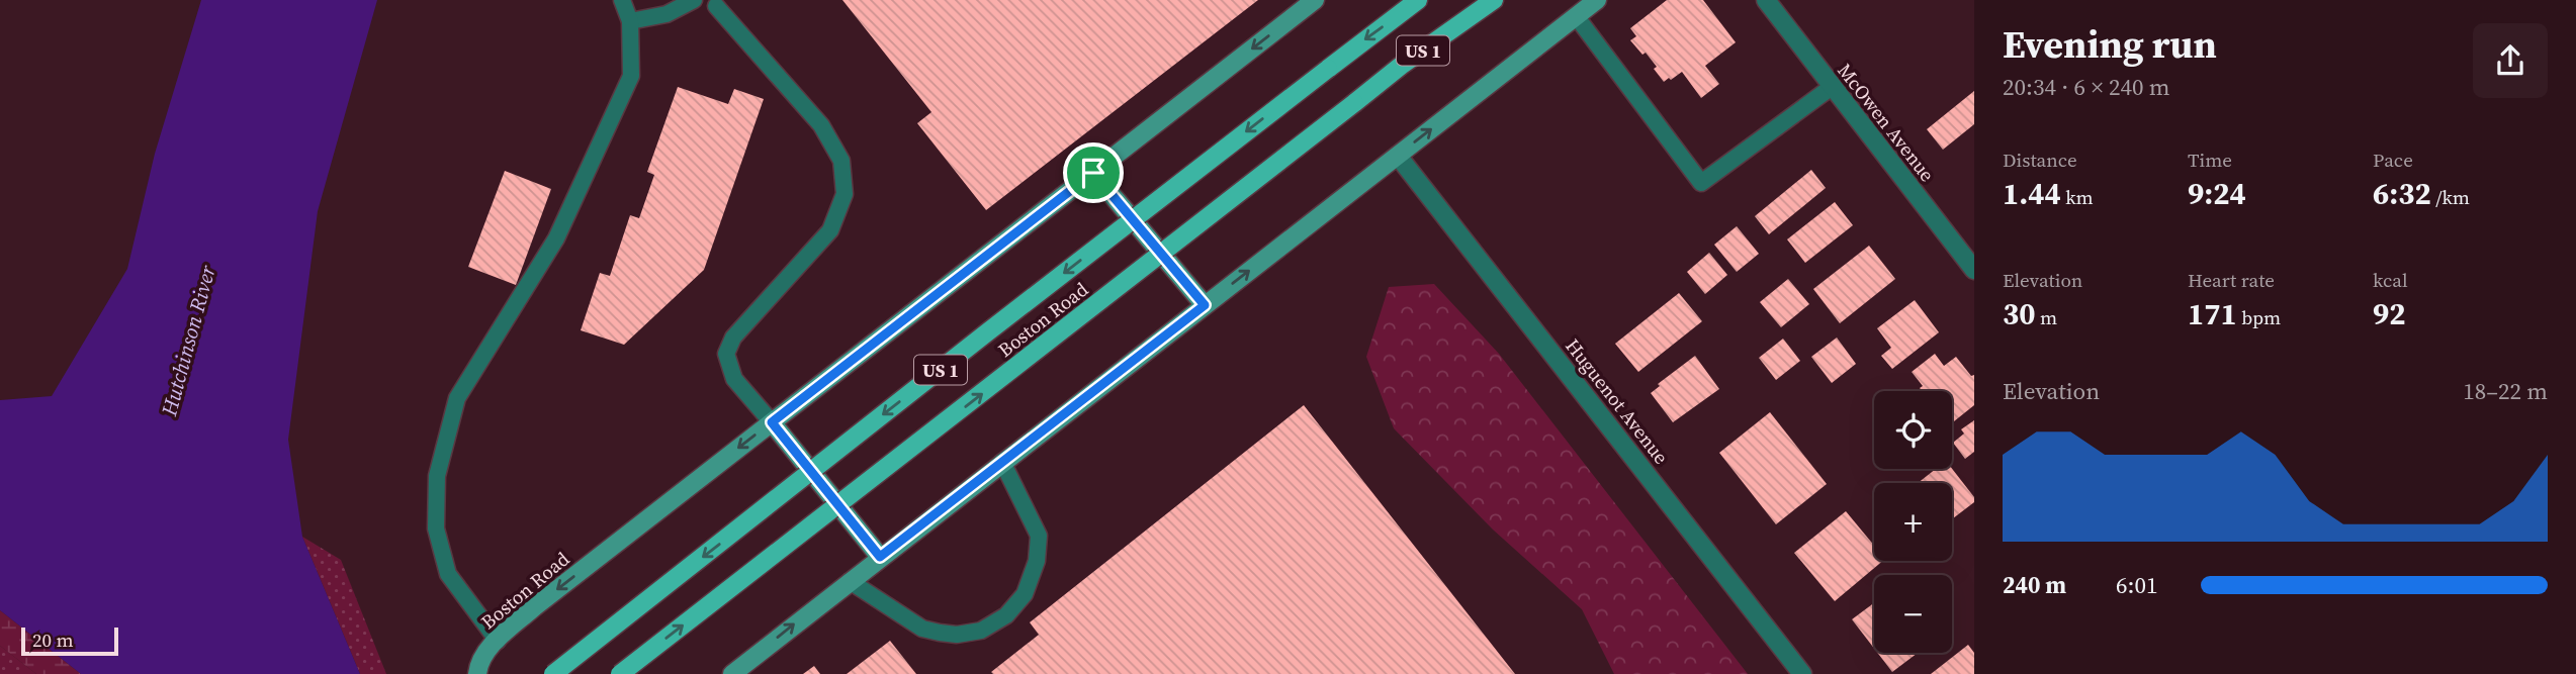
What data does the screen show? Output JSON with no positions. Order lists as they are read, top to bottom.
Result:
{
  "streets": {
    "main road": ["US 1", "Boston Road"],
    "street": ["McOwen Avenue", "Huguenot Avenue"]
  },
  "water": ["Hutchinson River"],
  "scale_bar": "20 m",
  "page": {
    "heading": ["Evening run", "20:34 · 6 × 240 m"],
    "stats": [
      ["Distance", "1.44 km"],
      ["Time", "9:24"],
      ["Pace", "6:32 /km"],
      ["Elevation", "30 m"],
      ["Heart rate", "171 bpm"],
      ["kcal", "92"]
    ],
    "chart": ["Elevation", "18–22 m"],
    "map_buttons": ["+", "−"],
    "list": [
      {
        "name": "240 m",
        "note": "6:01"
      }
    ],
    "scale": "20 m"
  }
}
